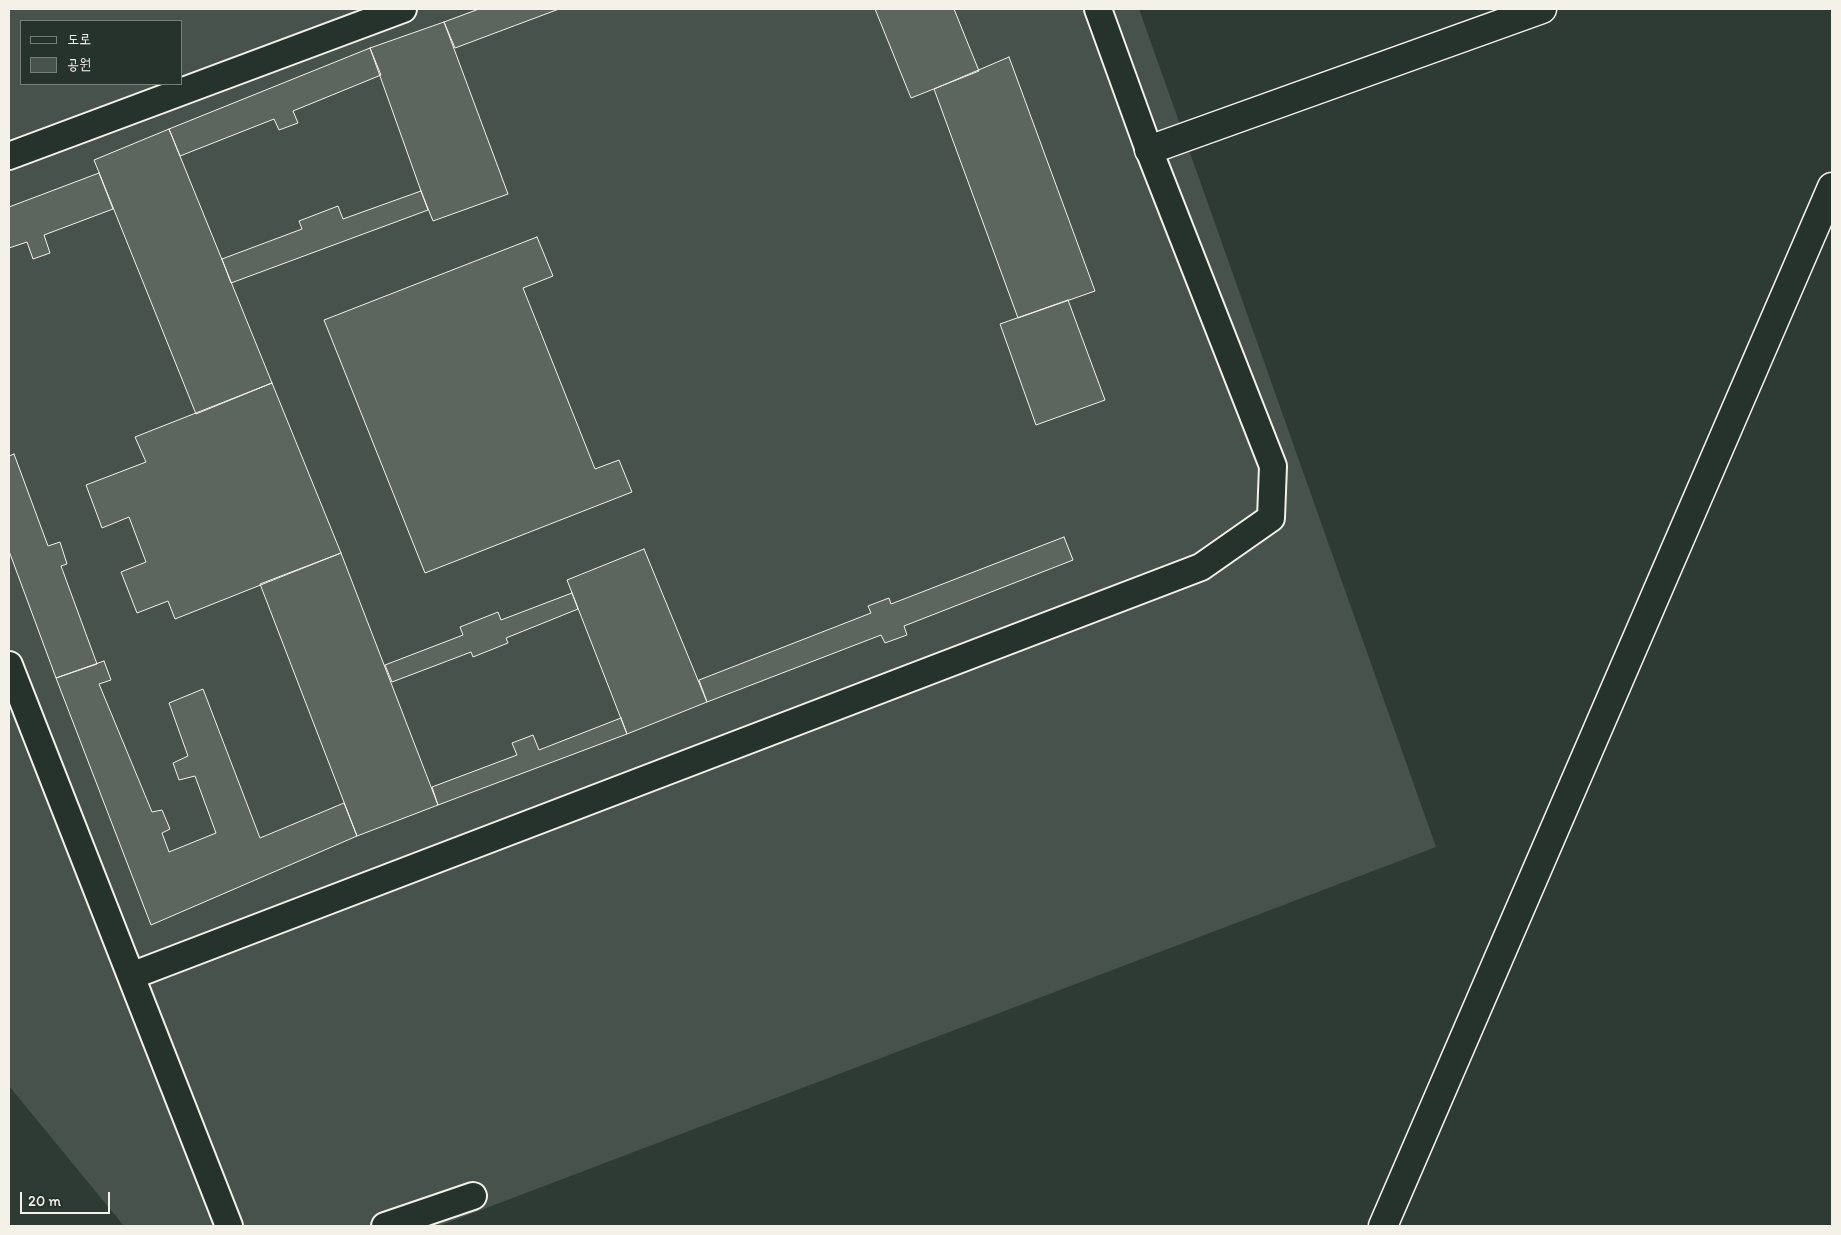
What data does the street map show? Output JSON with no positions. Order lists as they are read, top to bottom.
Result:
{
  "legend": ["도로", "공원"],
  "scale_bar": "20 m"
}
